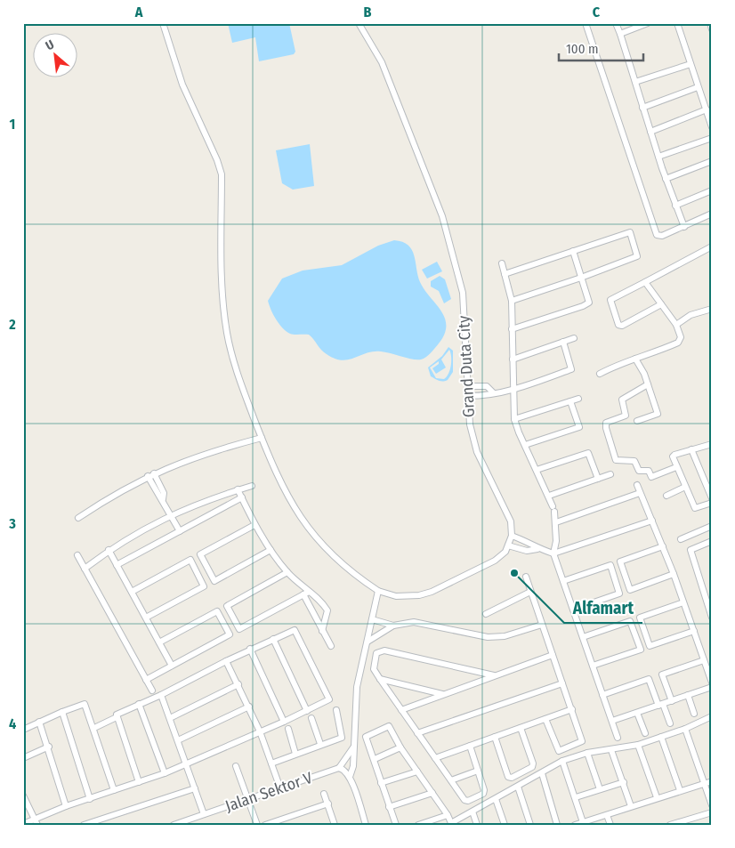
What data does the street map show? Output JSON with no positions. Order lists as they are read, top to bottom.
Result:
{
  "streets": {
    "street": ["Grand Duta City", "Jalan Sektor V"]
  },
  "places": ["Alfamart"],
  "scale_bar": "100 m",
  "north": "top left",
  "grid": {
    "columns": ["A", "B", "C"],
    "rows": [
      "1",
      "2",
      "3",
      "4"
    ]
  }
}
